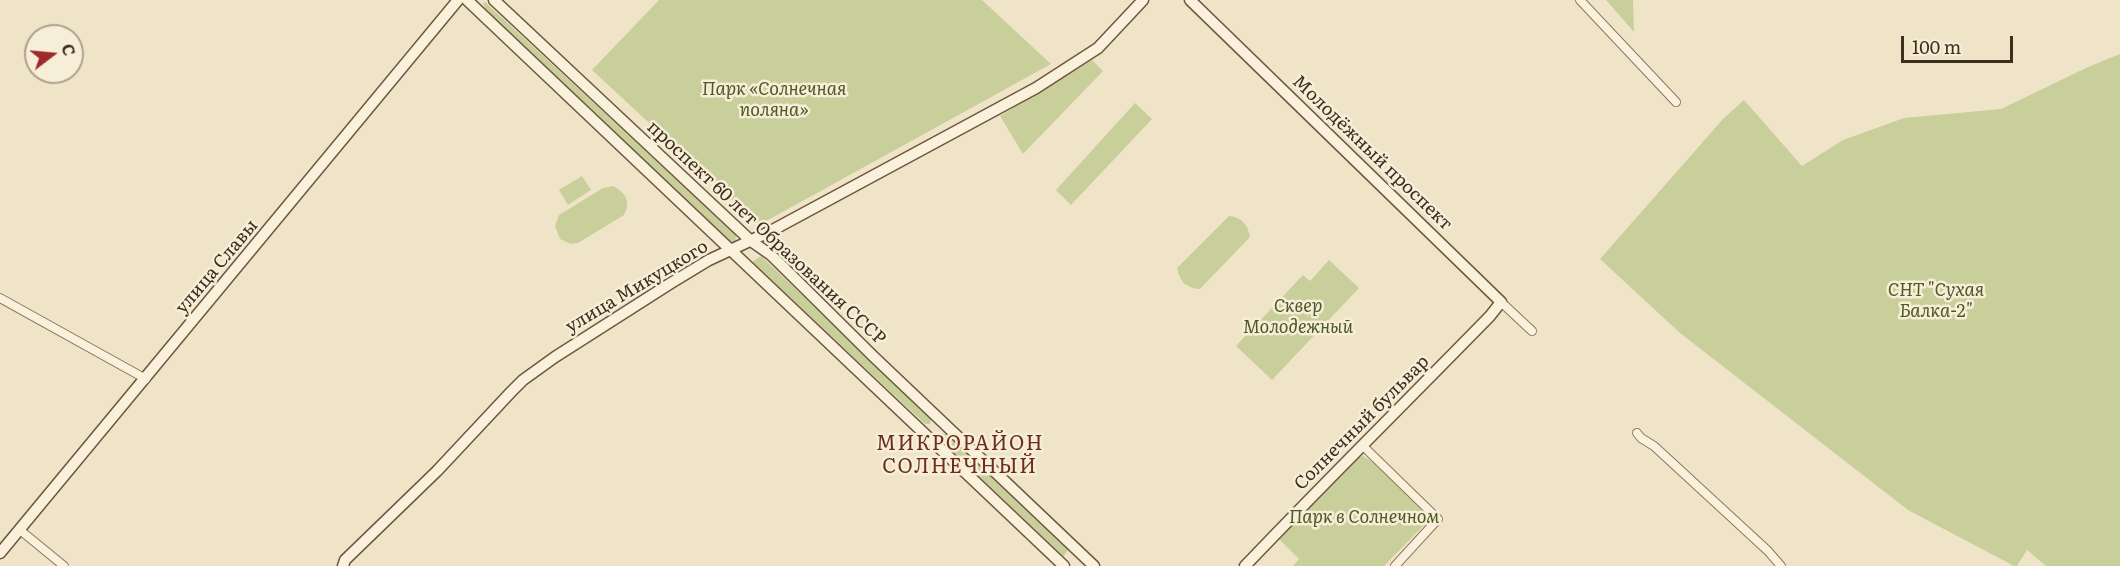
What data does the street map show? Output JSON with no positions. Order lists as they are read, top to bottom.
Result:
{
  "streets": {
    "main road": [
      "Молодёжный проспект",
      "проспект 60 лет Образования СССР",
      "улица Славы",
      "улица Микуцкого",
      "Солнечный бульвар"
    ]
  },
  "crossings": [
    ["Молодёжный проспект", "Солнечный бульвар"],
    ["проспект 60 лет Образования СССР", "улица Микуцкого"]
  ],
  "districts": ["МИКРОРАЙОН СОЛНЕЧНЫЙ"],
  "parks": [
    "Парк «Солнечная поляна»",
    "СНТ \"Сухая Балка-2\"",
    "Сквер Молодежный",
    "Парк в Солнечном"
  ],
  "scale_bar": "100 m",
  "north": "right"
}
